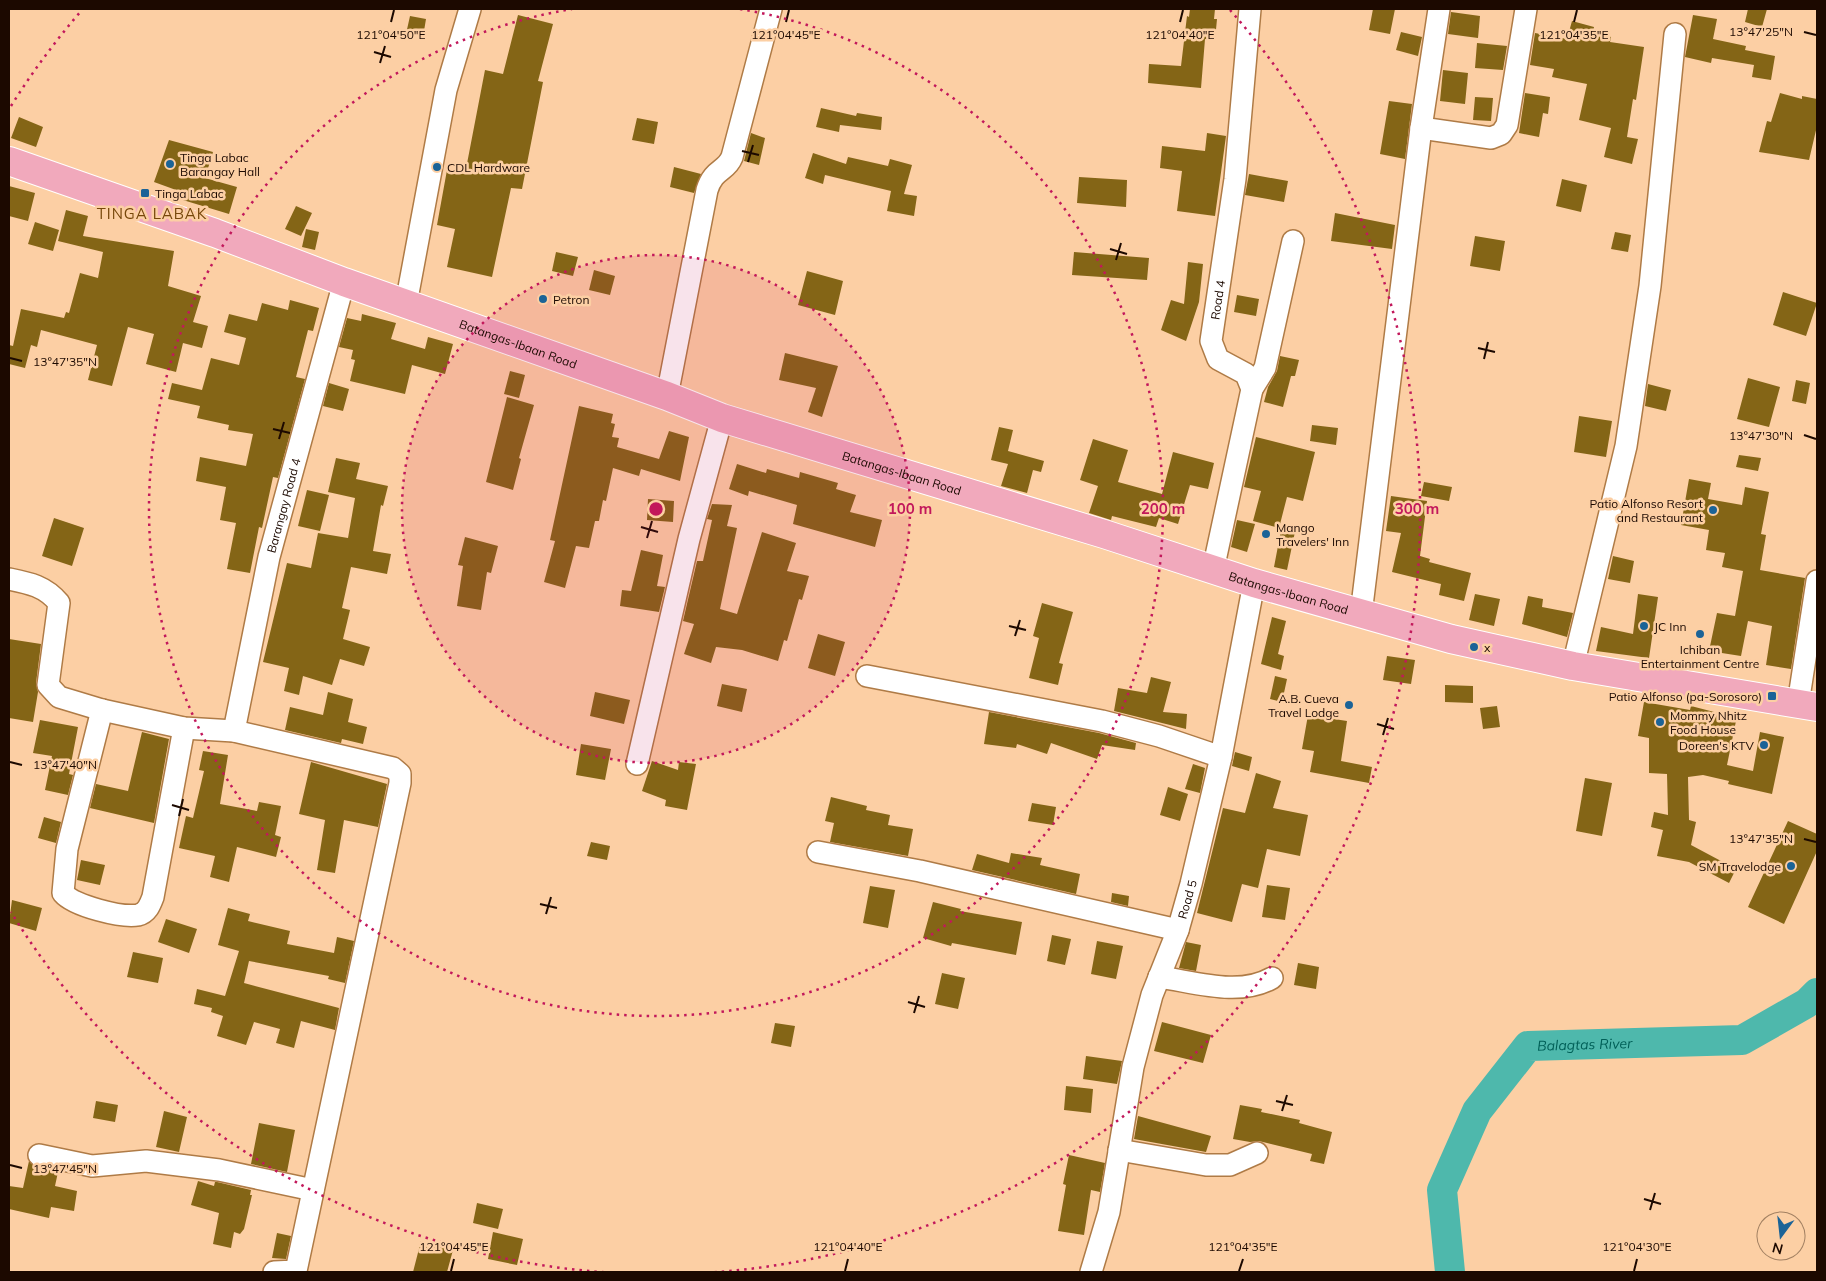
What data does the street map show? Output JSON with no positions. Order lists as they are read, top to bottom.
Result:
{
  "streets": {
    "main road": ["Batangas-Ibaan Road"],
    "street": ["Road 4", "Barangay Road 4", "Road 5"]
  },
  "crossings": [
    ["Batangas-Ibaan Road", "Barangay Road 4"],
    ["Batangas-Ibaan Road", "Road 5"]
  ],
  "districts": ["TINGA LABAK"],
  "water": ["Balagtas River"],
  "places": {
    "other": [
      "Tinga Labac Barangay Hall",
      "CDL Hardware",
      "Petron",
      "Patio Alfonso Resort and Restaurant",
      "Mango Travelers' Inn",
      "JC Inn",
      "Ichiban Entertainment Centre",
      "x",
      "A.B. Cueva Travel Lodge",
      "Mommy Nhitz Food House",
      "Doreen's KTV",
      "SM Travelodge"
    ],
    "transit": ["Tinga Labac", "Patio Alfonso (pa-Sorosoro)"]
  },
  "north": "bottom",
  "coordinates": [
    "13°47'25\"N",
    "121°04'50\"E",
    "121°04'45\"E",
    "121°04'40\"E",
    "121°04'35\"E",
    "13°47'35\"N",
    "13°47'30\"N",
    "13°47'40\"N",
    "13°47'45\"N",
    "121°04'30\"E"
  ],
  "rings": ["100 m", "200 m", "300 m"]
}
